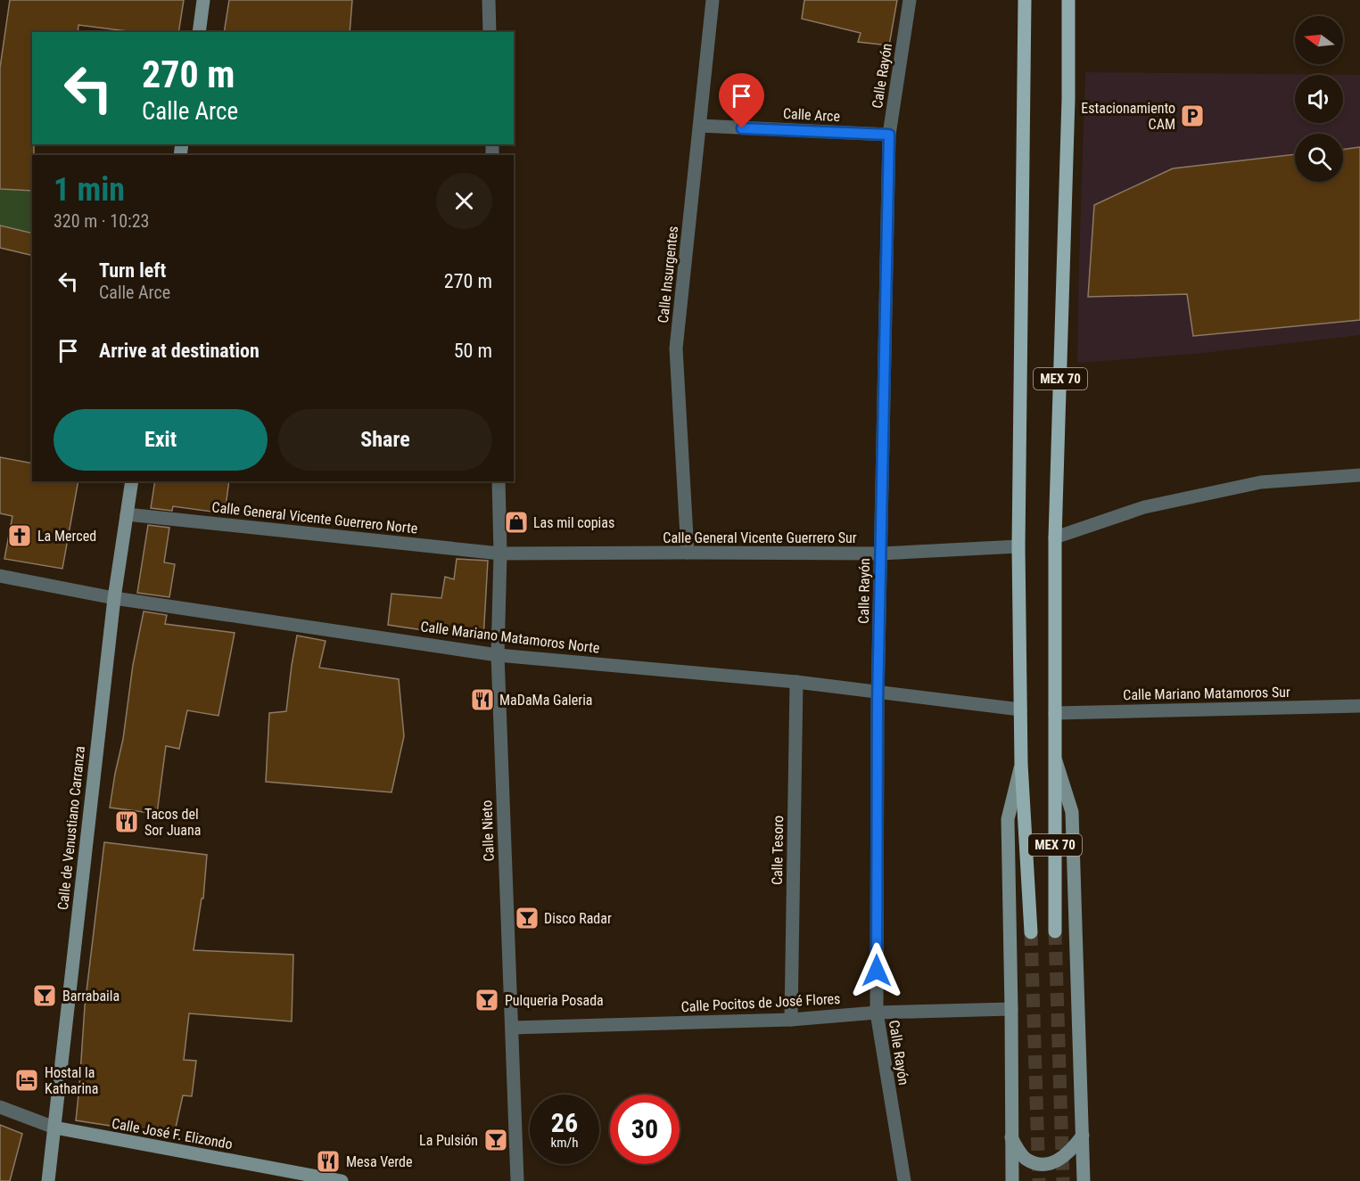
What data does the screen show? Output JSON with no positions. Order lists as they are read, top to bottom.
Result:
{
  "streets": {
    "main road": ["MEX 70"],
    "street": [
      "Calle Rayón",
      "Calle Arce",
      "Calle Insurgentes",
      "Calle General Vicente Guerrero Norte",
      "Calle General Vicente Guerrero Sur",
      "Calle Mariano Matamoros Norte",
      "Calle Mariano Matamoros Sur",
      "Calle de Venustiano Carranza",
      "Calle Nieto",
      "Calle Tesoro",
      "Calle Pocitos de José Flores",
      "Calle José F. Elizondo"
    ]
  },
  "crossings": [
    ["Calle Rayón", "Calle Arce"],
    ["Calle Rayón", "Calle General Vicente Guerrero Sur"],
    ["Calle Rayón", "Calle Mariano Matamoros Norte"],
    ["Calle Rayón", "Calle Pocitos de José Flores"],
    ["Calle Arce", "Calle Insurgentes"],
    ["Calle Insurgentes", "Calle General Vicente Guerrero Sur"],
    ["MEX 70", "Calle General Vicente Guerrero Sur"],
    ["MEX 70", "Calle Mariano Matamoros Norte"],
    ["MEX 70", "Calle Mariano Matamoros Sur"],
    ["MEX 70", "Calle Pocitos de José Flores"],
    ["Calle General Vicente Guerrero Norte", "Calle General Vicente Guerrero Sur"],
    ["Calle General Vicente Guerrero Norte", "Calle de Venustiano Carranza"],
    ["Calle General Vicente Guerrero Norte", "Calle Nieto"],
    ["Calle General Vicente Guerrero Sur", "Calle Nieto"],
    ["Calle Mariano Matamoros Norte", "Calle de Venustiano Carranza"],
    ["Calle Mariano Matamoros Norte", "Calle Nieto"],
    ["Calle Mariano Matamoros Norte", "Calle Tesoro"],
    ["Calle de Venustiano Carranza", "Calle José F. Elizondo"],
    ["Calle Nieto", "Calle Pocitos de José Flores"],
    ["Calle Tesoro", "Calle Pocitos de José Flores"]
  ],
  "places": {
    "parking": ["Estacionamiento CAM"],
    "shop": ["Las mil copias"],
    "church": ["La Merced"],
    "restaurant": ["MaDaMa Galeria", "Tacos del Sor Juana", "Mesa Verde"],
    "bar": [
      "Disco Radar",
      "Barrabaila",
      "Pulqueria Posada",
      "La Pulsión"
    ],
    "hotel": ["Hostal la Katharina"]
  },
  "north": "left",
  "page": {
    "turn": ["270 m", "Calle Arce"],
    "heading": ["1 min", "320 m · 10:23"],
    "list": [
      {
        "name": "Turn left",
        "note": "Calle Arce",
        "value": "270 m"
      },
      {
        "name": "Arrive at destination",
        "value": "50 m"
      }
    ],
    "buttons": ["Exit", "Share"],
    "speed": "26 km/h",
    "limit": "30"
  }
}
